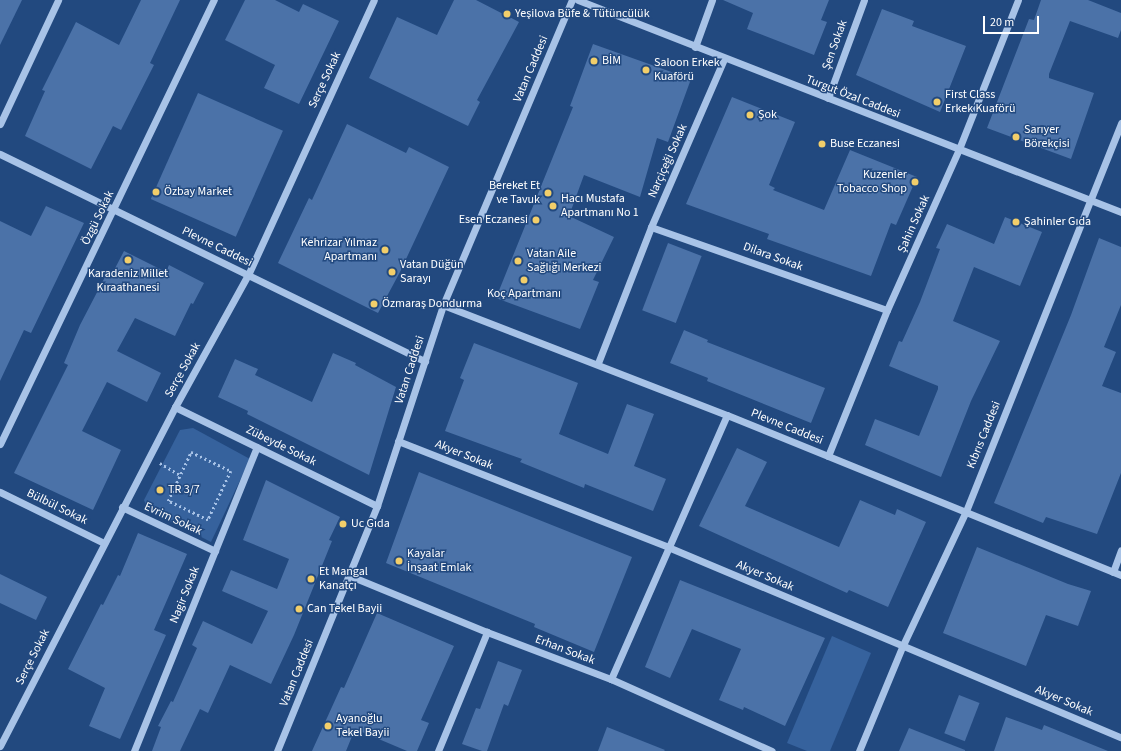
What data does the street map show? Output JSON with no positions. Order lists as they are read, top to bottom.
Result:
{
  "streets": {
    "street": [
      "Şen Sokak",
      "Vatan Caddesi",
      "Serçe Sokak",
      "Turgut Özal Caddesi",
      "Narçiçeği Sokak",
      "Özgü Sokak",
      "Şahin Sokak",
      "Plevne Caddesi",
      "Dilara Sokak",
      "Kıbrıs Caddesi",
      "Zübeyde Sokak",
      "Akyer Sokak",
      "Bülbül Sokak",
      "Evrim Sokak",
      "Nagir Sokak",
      "Erhan Sokak"
    ]
  },
  "crossings": [
    ["Şen Sokak", "Turgut Özal Caddesi"],
    ["Vatan Caddesi", "Plevne Caddesi"],
    ["Vatan Caddesi", "Zübeyde Sokak"],
    ["Vatan Caddesi", "Akyer Sokak"],
    ["Vatan Caddesi", "Erhan Sokak"],
    ["Serçe Sokak", "Plevne Caddesi"],
    ["Serçe Sokak", "Zübeyde Sokak"],
    ["Serçe Sokak", "Bülbül Sokak"],
    ["Serçe Sokak", "Evrim Sokak"],
    ["Turgut Özal Caddesi", "Narçiçeği Sokak"],
    ["Turgut Özal Caddesi", "Şahin Sokak"],
    ["Turgut Özal Caddesi", "Kıbrıs Caddesi"],
    ["Narçiçeği Sokak", "Plevne Caddesi"],
    ["Narçiçeği Sokak", "Dilara Sokak"],
    ["Özgü Sokak", "Plevne Caddesi"],
    ["Şahin Sokak", "Plevne Caddesi"],
    ["Şahin Sokak", "Dilara Sokak"],
    ["Plevne Caddesi", "Kıbrıs Caddesi"],
    ["Kıbrıs Caddesi", "Akyer Sokak"],
    ["Zübeyde Sokak", "Nagir Sokak"],
    ["Evrim Sokak", "Nagir Sokak"]
  ],
  "places": [
    "Yeşilova Büfe & Tütüncülük",
    "BİM",
    "Saloon Erkek Kuaförü",
    "First Class Erkek Kuaförü",
    "Şok",
    "Sarıyer Börekçisi",
    "Buse Eczanesi",
    "Kuzenler Tobacco Shop",
    "Özbay Market",
    "Bereket Et ve Tavuk",
    "Hacı Mustafa Apartmanı No 1",
    "Esen Eczanesi",
    "Şahinler Gıda",
    "Kehrizar Yılmaz Apartmanı",
    "Karadeniz Millet Kıraathanesi",
    "Vatan Aile Sağlığı Merkezi",
    "Vatan Düğün Sarayı",
    "Koç Apartmanı",
    "Özmaraş Dondurma",
    "TR 3/7",
    "Uc Gıda",
    "Kayalar İnşaat Emlak",
    "Et Mangal Kanatçı",
    "Can Tekel Bayii",
    "Ayanoğlu Tekel Bayii"
  ],
  "scale_bar": "20 m"
}
